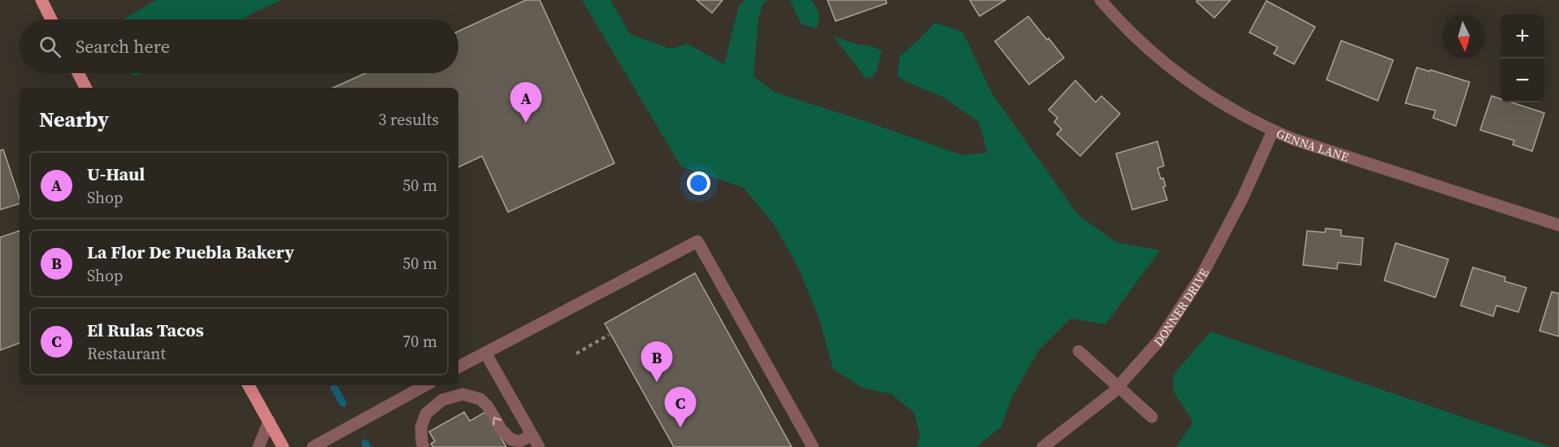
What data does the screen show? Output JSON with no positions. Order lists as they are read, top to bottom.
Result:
{
  "streets": {
    "street": ["GENNA LANE", "DONNER DRIVE"]
  },
  "crossings": [
    ["GENNA LANE", "DONNER DRIVE"]
  ],
  "north": "bottom",
  "page": {
    "map_buttons": ["+", "−"],
    "search": "Search here",
    "pins": ["A", "B", "C"],
    "heading": ["Nearby", "3 results"],
    "list": [
      {
        "mark": "A",
        "name": "U-Haul",
        "note": "Shop",
        "value": "50 m"
      },
      {
        "mark": "B",
        "name": "La Flor De Puebla Bakery",
        "note": "Shop",
        "value": "50 m"
      },
      {
        "mark": "C",
        "name": "El Rulas Tacos",
        "note": "Restaurant",
        "value": "70 m"
      }
    ]
  }
}
